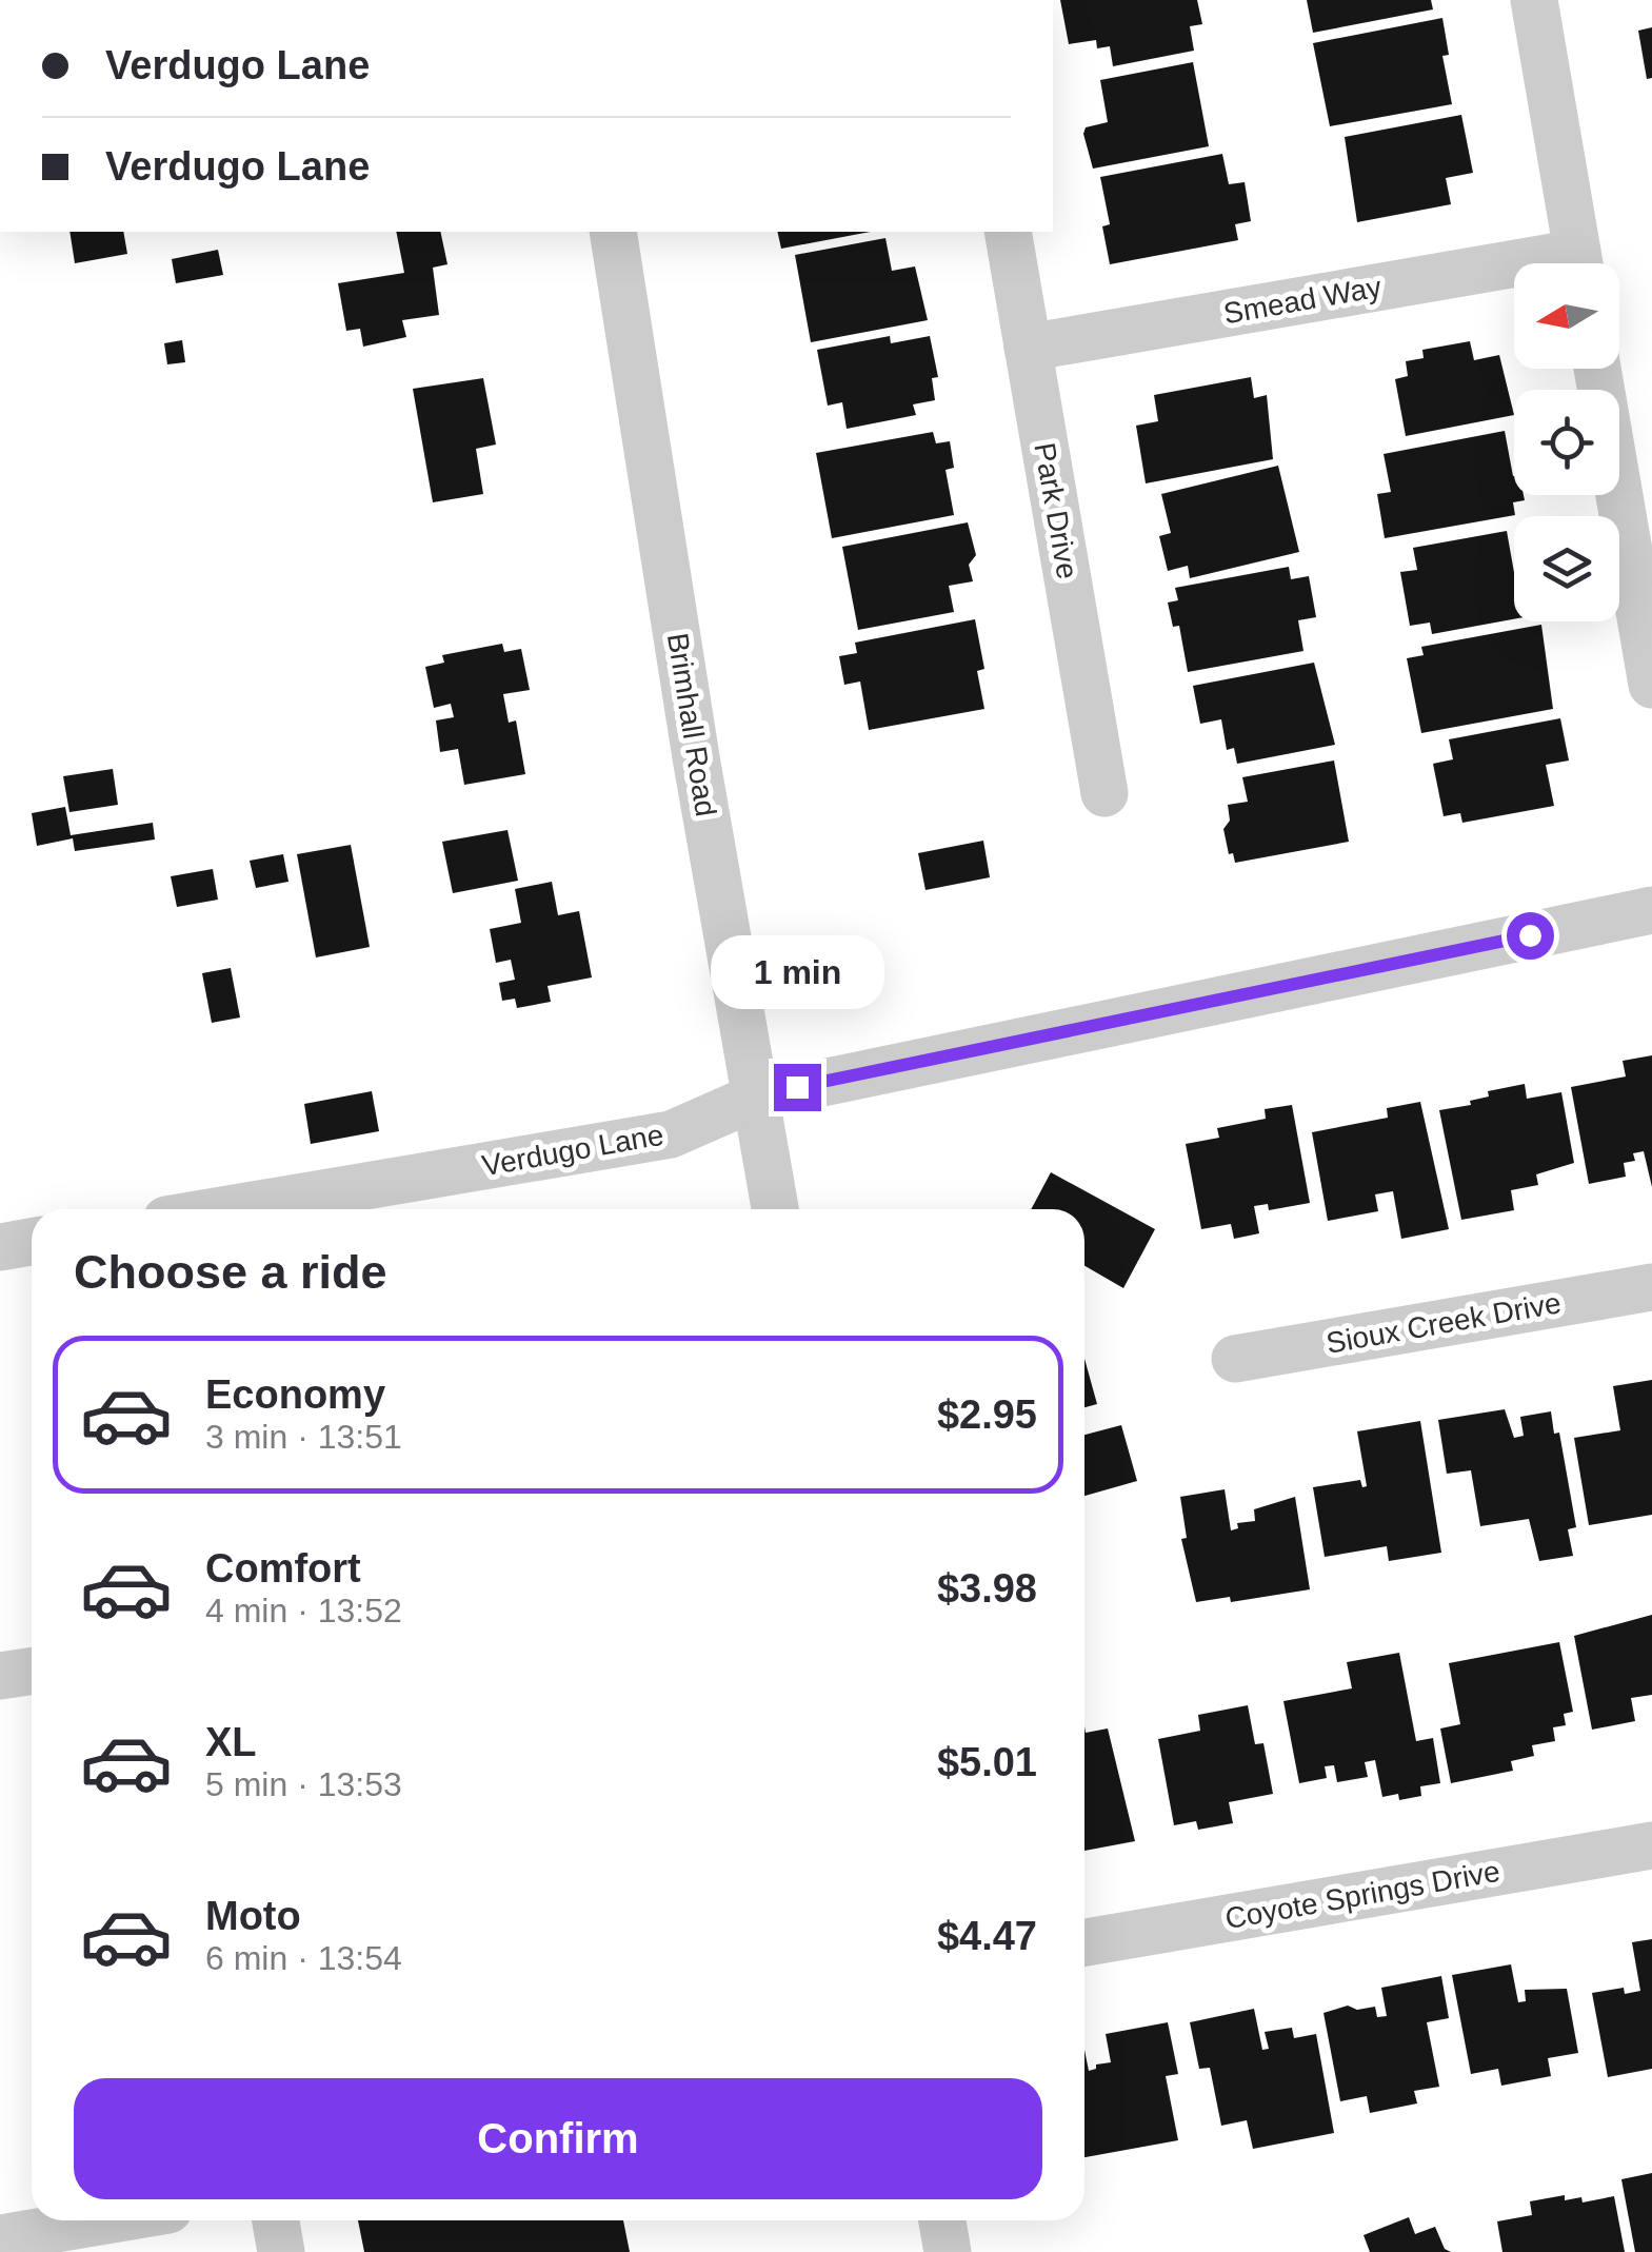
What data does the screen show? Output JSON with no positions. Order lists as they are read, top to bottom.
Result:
{
  "streets": {
    "street": [
      "Smead Way",
      "Park Drive",
      "Brimhall Road",
      "Verdugo Lane",
      "Sioux Creek Drive",
      "Coyote Springs Drive"
    ]
  },
  "crossings": [
    ["Smead Way", "Park Drive"],
    ["Brimhall Road", "Verdugo Lane"]
  ],
  "north": "left",
  "page": {
    "banner": ["Verdugo Lane", "Verdugo Lane"],
    "bubble": "1 min",
    "heading": "Choose a ride",
    "list": [
      {
        "name": "Economy",
        "note": "3 min · 13:51",
        "value": "$2.95"
      },
      {
        "name": "Comfort",
        "note": "4 min · 13:52",
        "value": "$3.98"
      },
      {
        "name": "XL",
        "note": "5 min · 13:53",
        "value": "$5.01"
      },
      {
        "name": "Moto",
        "note": "6 min · 13:54",
        "value": "$4.47"
      }
    ],
    "buttons": "Confirm"
  }
}
